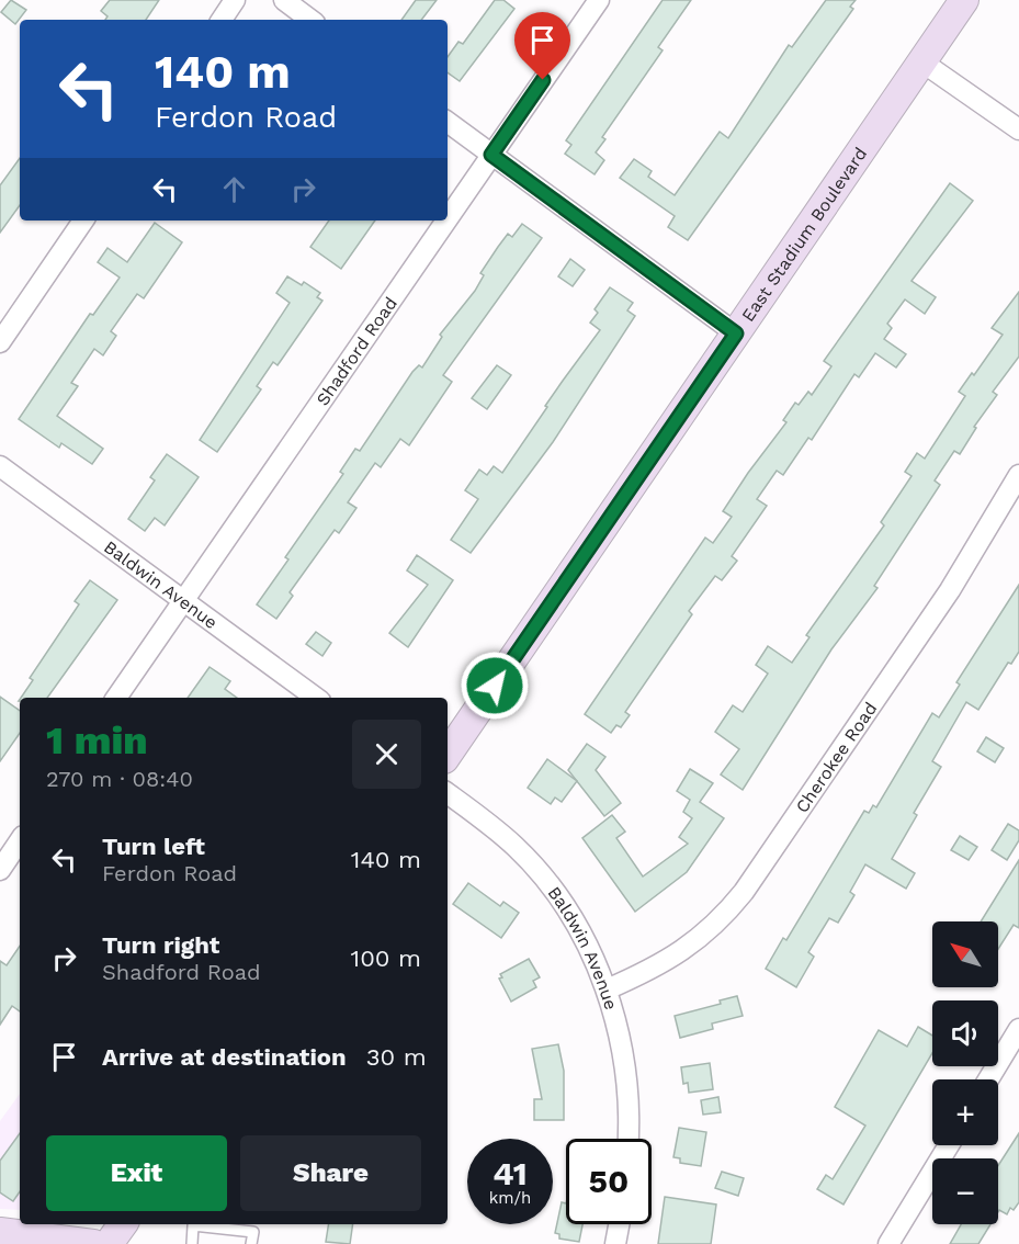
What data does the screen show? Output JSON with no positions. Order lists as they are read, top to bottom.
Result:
{
  "streets": {
    "main road": ["East Stadium Boulevard"],
    "street": ["Shadford Road", "Baldwin Avenue", "Cherokee Road"]
  },
  "crossings": [
    ["Shadford Road", "Baldwin Avenue"],
    ["Baldwin Avenue", "Cherokee Road"]
  ],
  "north": "top left",
  "page": {
    "turn": ["140 m", "Ferdon Road"],
    "heading": ["1 min", "270 m · 08:40"],
    "list": [
      {
        "name": "Turn left",
        "note": "Ferdon Road",
        "value": "140 m"
      },
      {
        "name": "Turn right",
        "note": "Shadford Road",
        "value": "100 m"
      },
      {
        "name": "Arrive at destination",
        "value": "30 m"
      }
    ],
    "map_buttons": ["+", "−"],
    "buttons": ["Exit", "Share"],
    "speed": "41 km/h",
    "limit": "50"
  }
}
